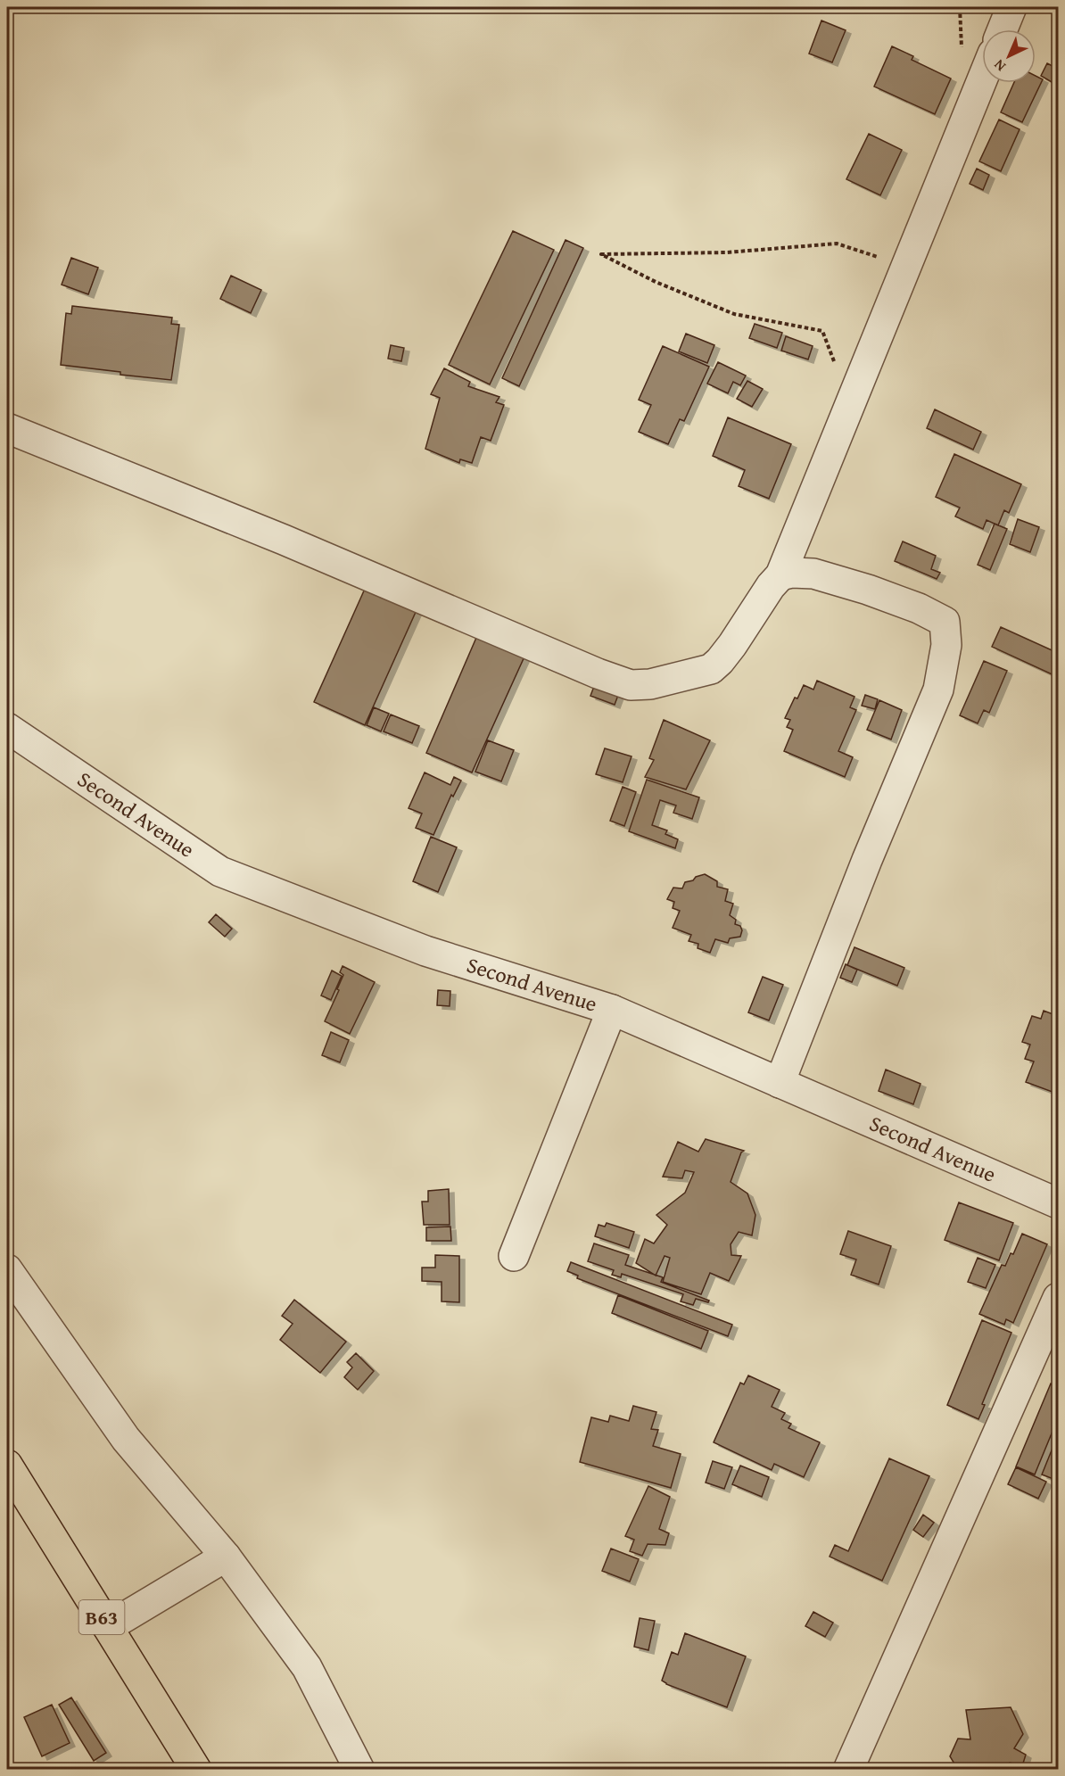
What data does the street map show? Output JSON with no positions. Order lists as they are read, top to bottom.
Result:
{
  "streets": {
    "highway": ["B63"],
    "street": ["Second Avenue"]
  },
  "north": "bottom left"
}
